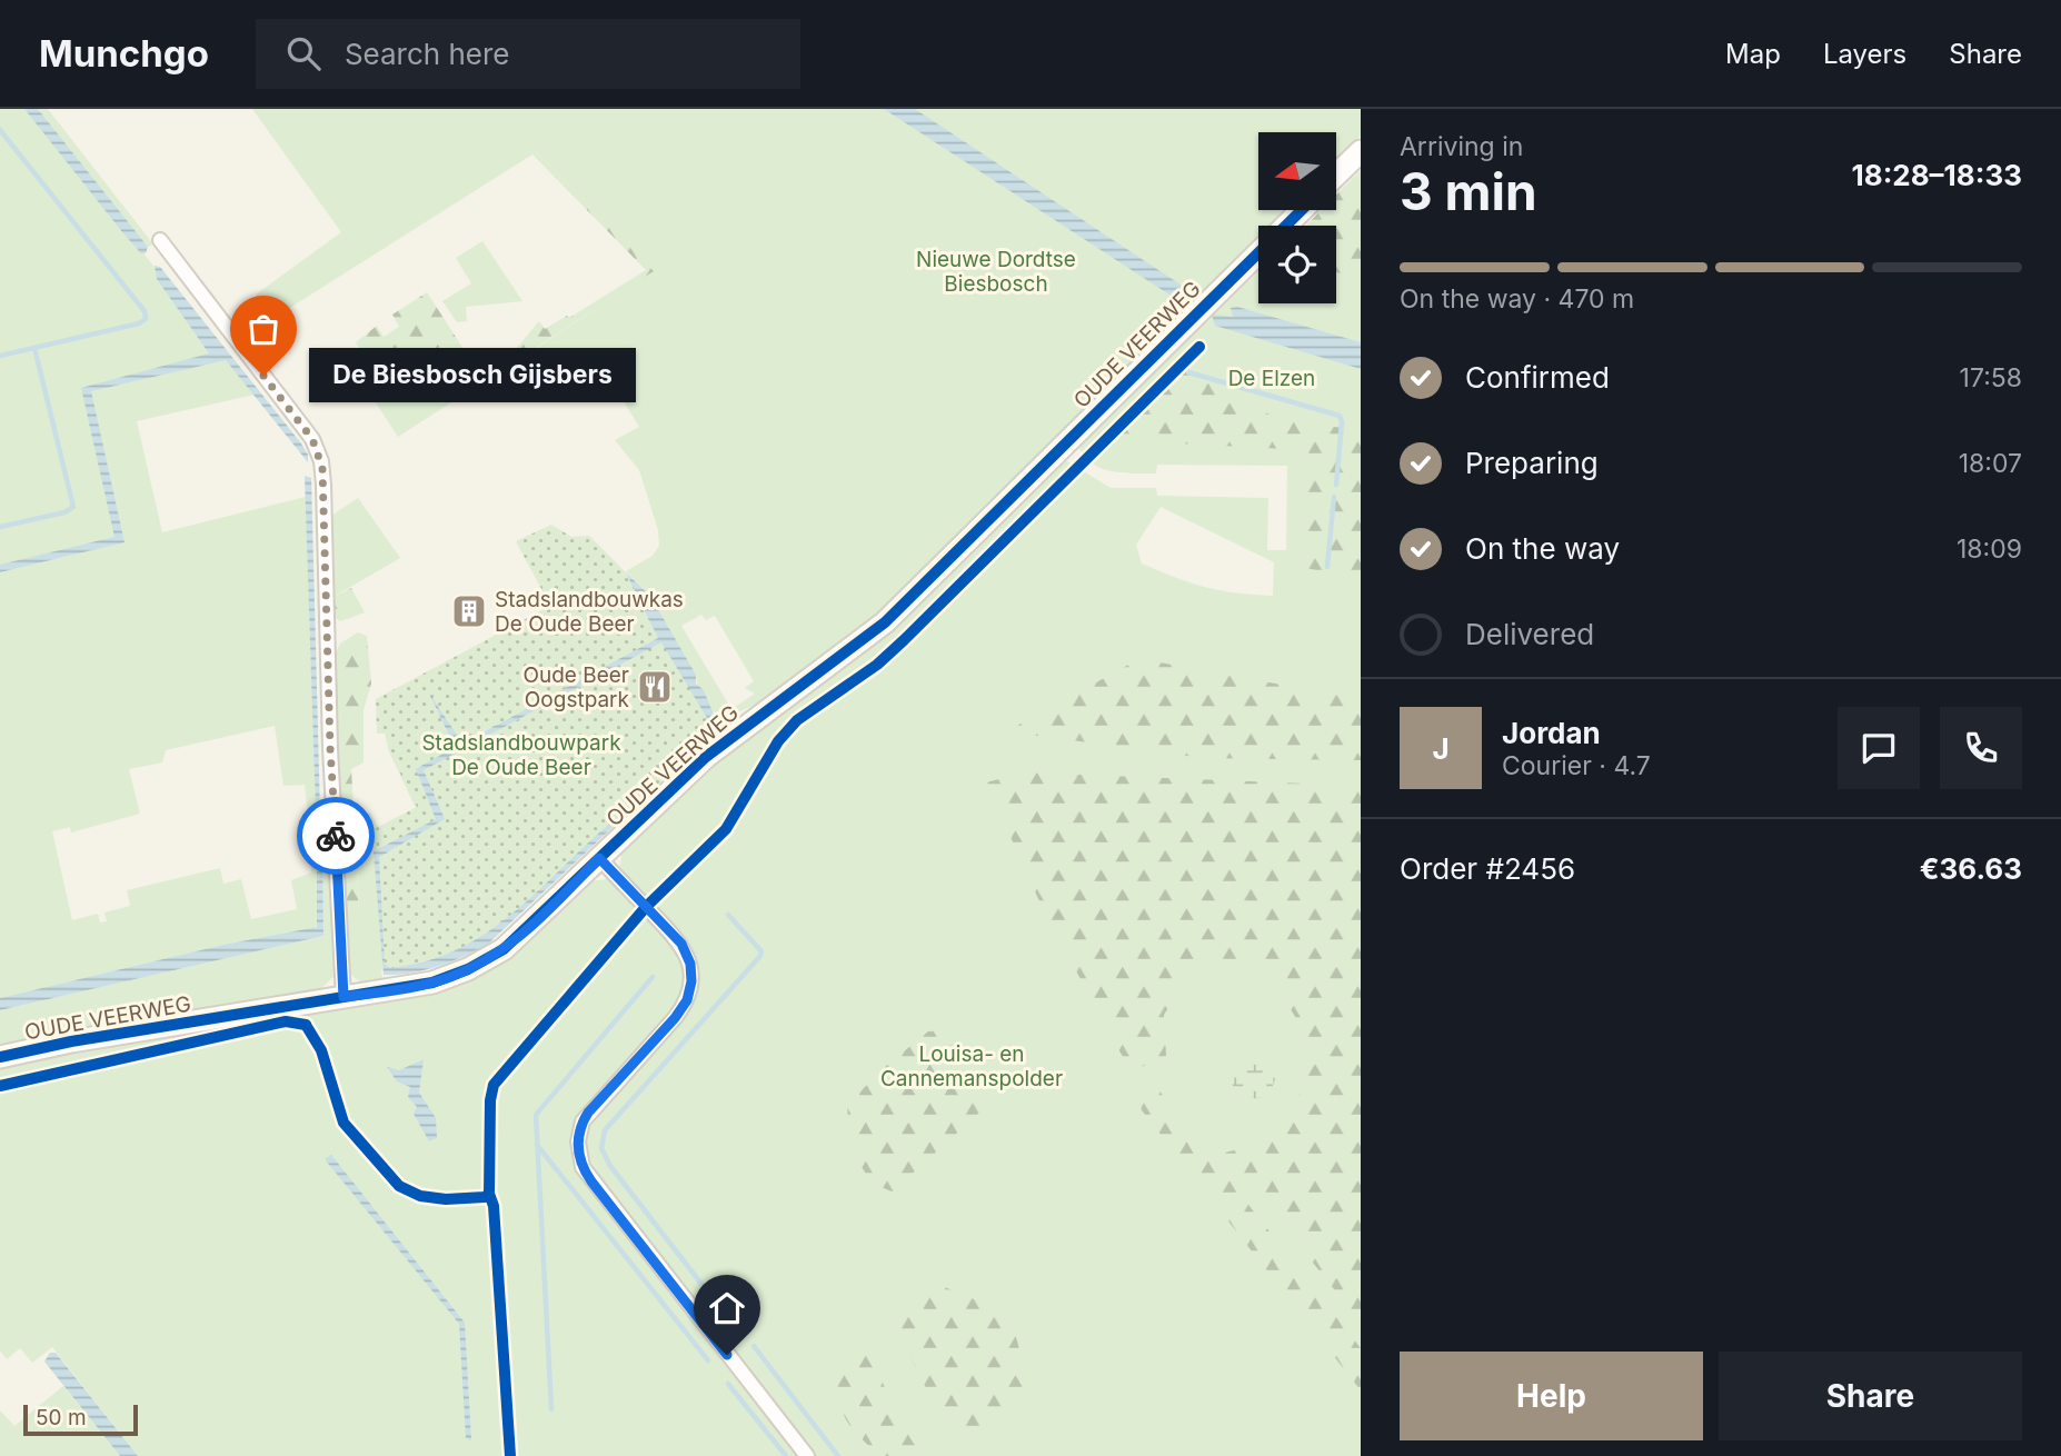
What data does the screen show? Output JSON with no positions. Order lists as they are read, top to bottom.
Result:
{
  "streets": {
    "street": ["OUDE VEERWEG"]
  },
  "parks": [
    "Nieuwe Dordtse Biesbosch",
    "De Elzen",
    "Stadslandbouwpark De Oude Beer",
    "Louisa- en Cannemanspolder"
  ],
  "places": {
    "other": ["De Biesbosch Gijsbers"],
    "building": ["Stadslandbouwkas De Oude Beer"],
    "restaurant": ["Oude Beer Oogstpark"]
  },
  "scale_bar": "50 m",
  "north": "left",
  "page": {
    "header": "Munchgo",
    "search": "Search here",
    "nav": ["Map", "Layers", "Share"],
    "heading": ["3 min", "Arriving in", "18:28–18:33"],
    "panel": [
      "Jordan",
      "Courier · 4.7",
      "Order #2456",
      "€36.63"
    ],
    "bar": "On the way · 470 m",
    "list": [
      ["Confirmed", "17:58"],
      ["Preparing", "18:07"],
      ["On the way", "18:09"],
      "Delivered"
    ],
    "bubble": "De Biesbosch Gijsbers",
    "round": "J",
    "buttons": ["Help", "Share"],
    "scale": "50 m"
  }
}
